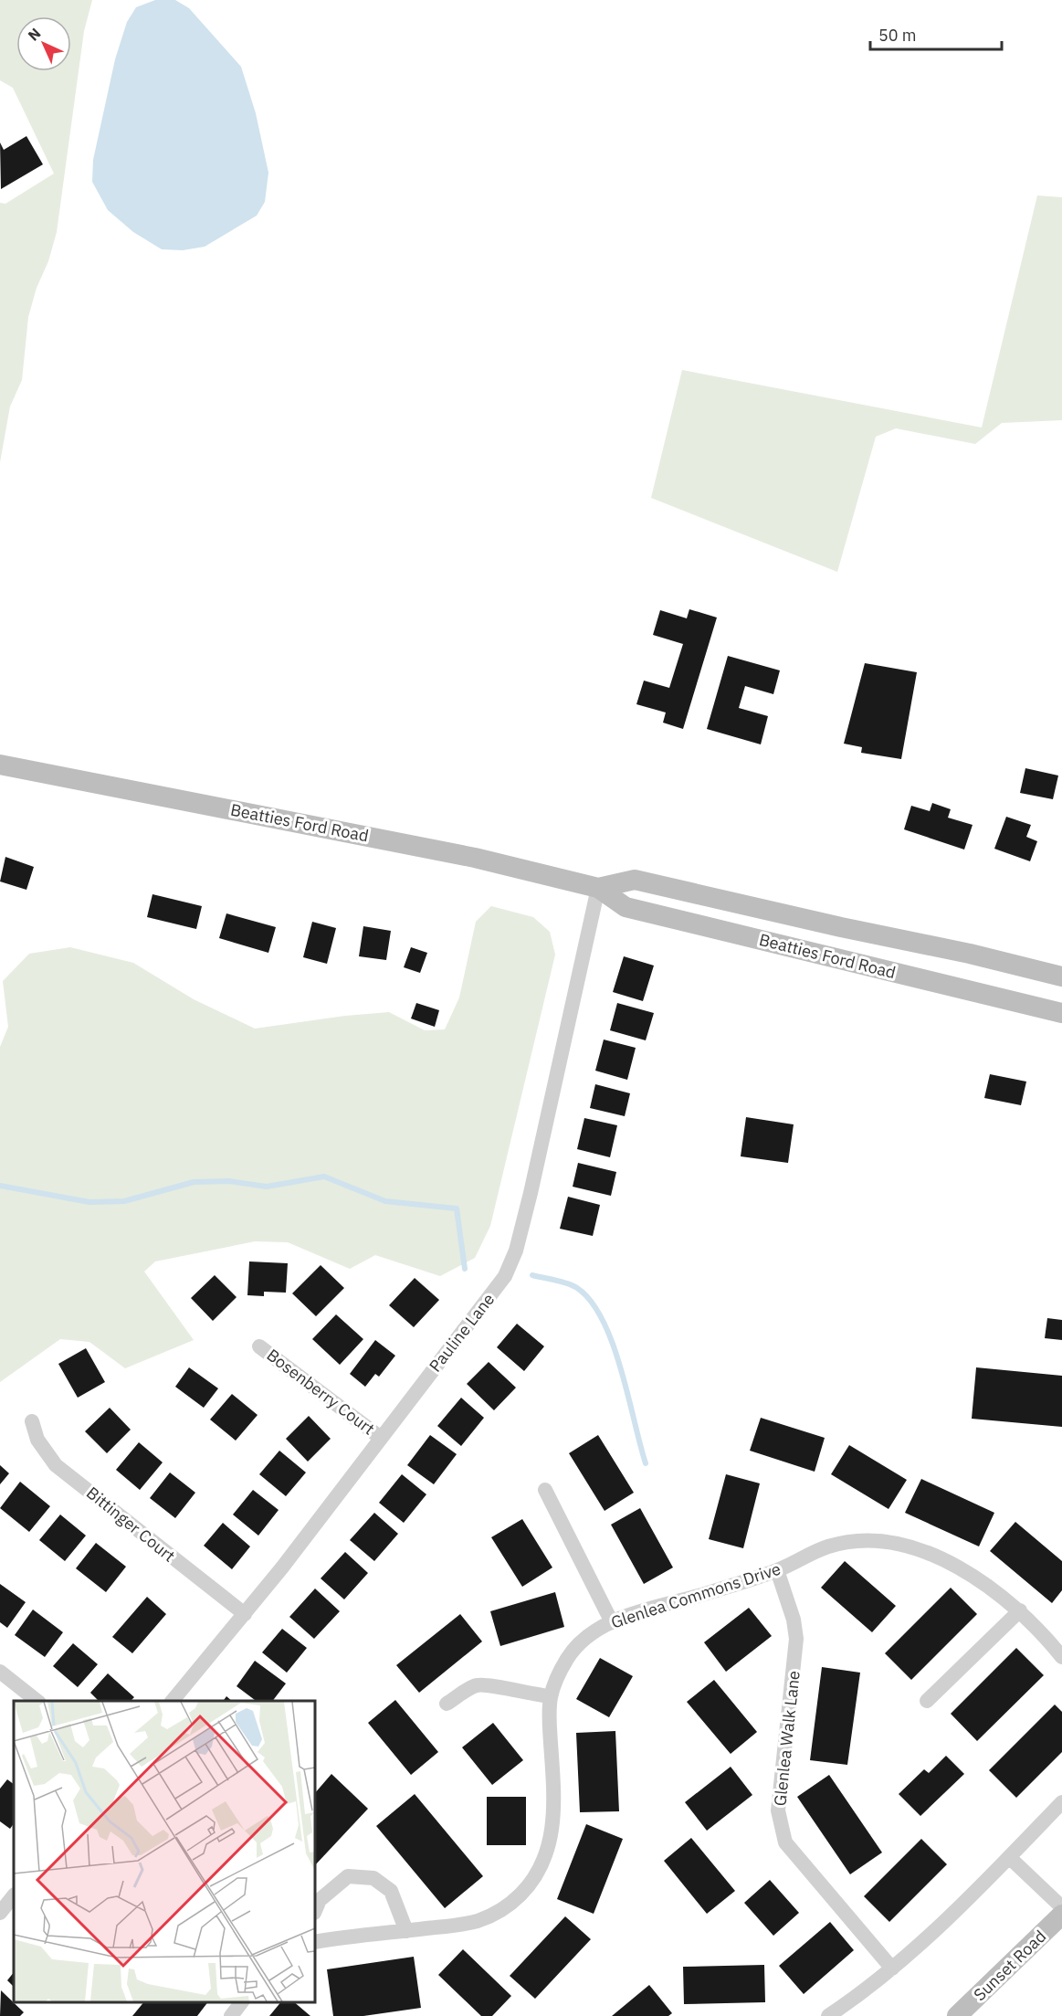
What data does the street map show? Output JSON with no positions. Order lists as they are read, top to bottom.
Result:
{
  "streets": {
    "main road": ["Beatties Ford Road", "Sunset Road"],
    "street": [
      "Pauline Lane",
      "Bosenberry Court",
      "Bittinger Court",
      "Glenlea Commons Drive",
      "Glenlea Walk Lane"
    ]
  },
  "crossings": [
    ["Beatties Ford Road", "Pauline Lane"],
    ["Pauline Lane", "Bosenberry Court"],
    ["Pauline Lane", "Bittinger Court"],
    ["Glenlea Commons Drive", "Glenlea Walk Lane"]
  ],
  "scale_bar": "50 m",
  "north": "top left"
}
